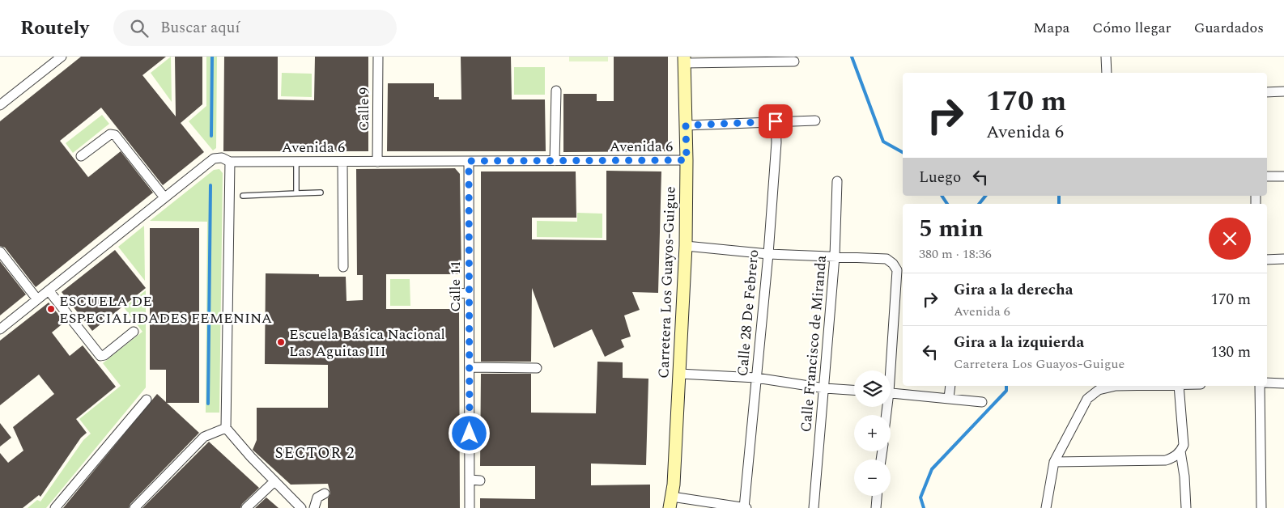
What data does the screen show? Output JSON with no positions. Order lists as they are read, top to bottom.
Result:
{
  "streets": {
    "main road": ["Carretera Los Guayos-Guigue"],
    "street": [
      "Calle 9",
      "Avenida 6",
      "Calle 11",
      "Calle 28 De Febrero",
      "Calle Francisco de Miranda"
    ]
  },
  "crossings": [
    ["Calle 9", "Avenida 6"],
    ["Avenida 6", "Carretera Los Guayos-Guigue"],
    ["Avenida 6", "Calle 11"]
  ],
  "districts": ["SECTOR 2"],
  "places": ["ESCUELA DE ESPECIALIDADES FEMENINA", "Escuela Básica Nacional Las Aguitas III"],
  "page": {
    "header": "Routely",
    "search": "Buscar aquí",
    "nav": ["Mapa", "Cómo llegar", "Guardados"],
    "turn": ["170 m", "Avenida 6"],
    "then": "Luego",
    "heading": ["5 min", "380 m · 18:36"],
    "list": [
      {
        "name": "Gira a la derecha",
        "note": "Avenida 6",
        "value": "170 m"
      },
      {
        "name": "Gira a la izquierda",
        "note": "Carretera Los Guayos-Guigue",
        "value": "130 m"
      }
    ],
    "map_buttons": ["+", "−"]
  }
}
